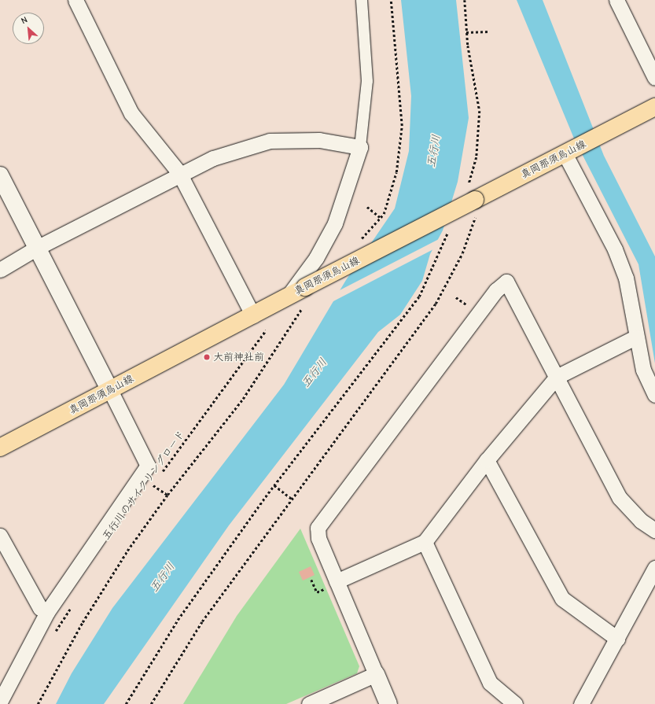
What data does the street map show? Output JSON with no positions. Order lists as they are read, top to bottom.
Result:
{
  "streets": {
    "main road": ["真岡那須烏山線"],
    "path": ["五行川のサイクリングロード"]
  },
  "water": ["五行川"],
  "places": ["大前神社前"],
  "north": "top left"
}
